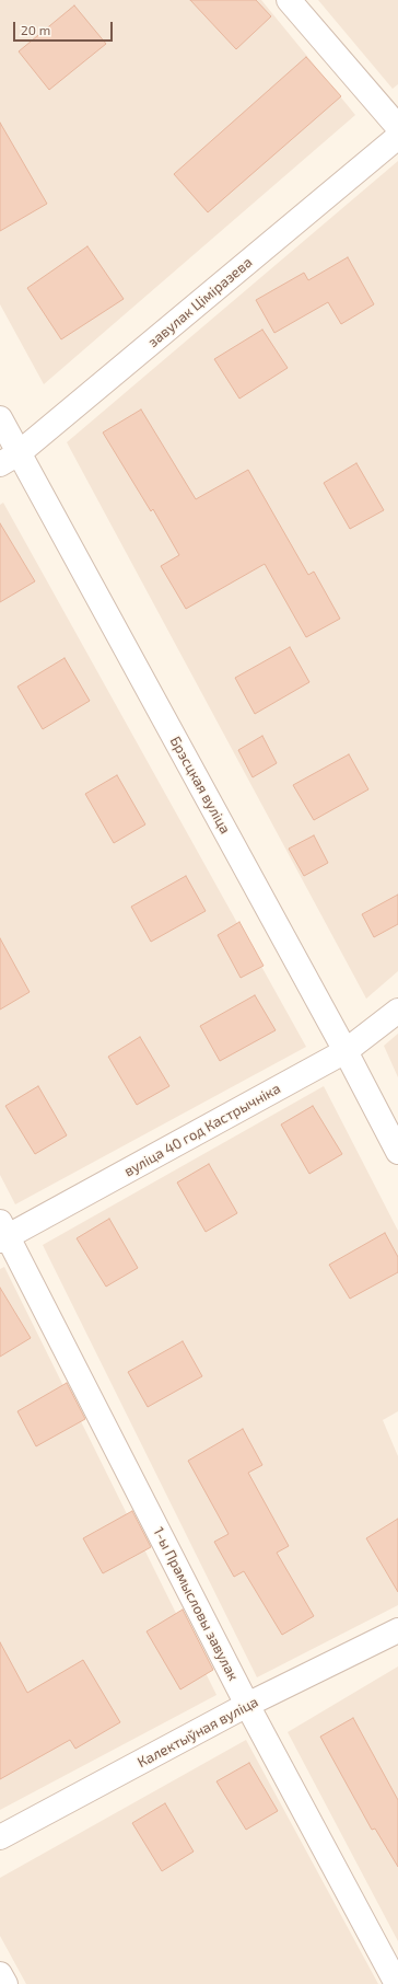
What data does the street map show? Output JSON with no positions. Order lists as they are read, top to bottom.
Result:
{
  "streets": {
    "street": [
      "завулак Ціміразева",
      "Брэсцкая вуліца",
      "вуліца 40 год Кастрычніка",
      "1-ы Прамысловы завулак",
      "Калектыўная вуліца"
    ]
  },
  "crossings": [
    ["завулак Ціміразева", "Брэсцкая вуліца"],
    ["Брэсцкая вуліца", "вуліца 40 год Кастрычніка"],
    ["вуліца 40 год Кастрычніка", "1-ы Прамысловы завулак"],
    ["1-ы Прамысловы завулак", "Калектыўная вуліца"]
  ],
  "scale_bar": "20 m"
}
